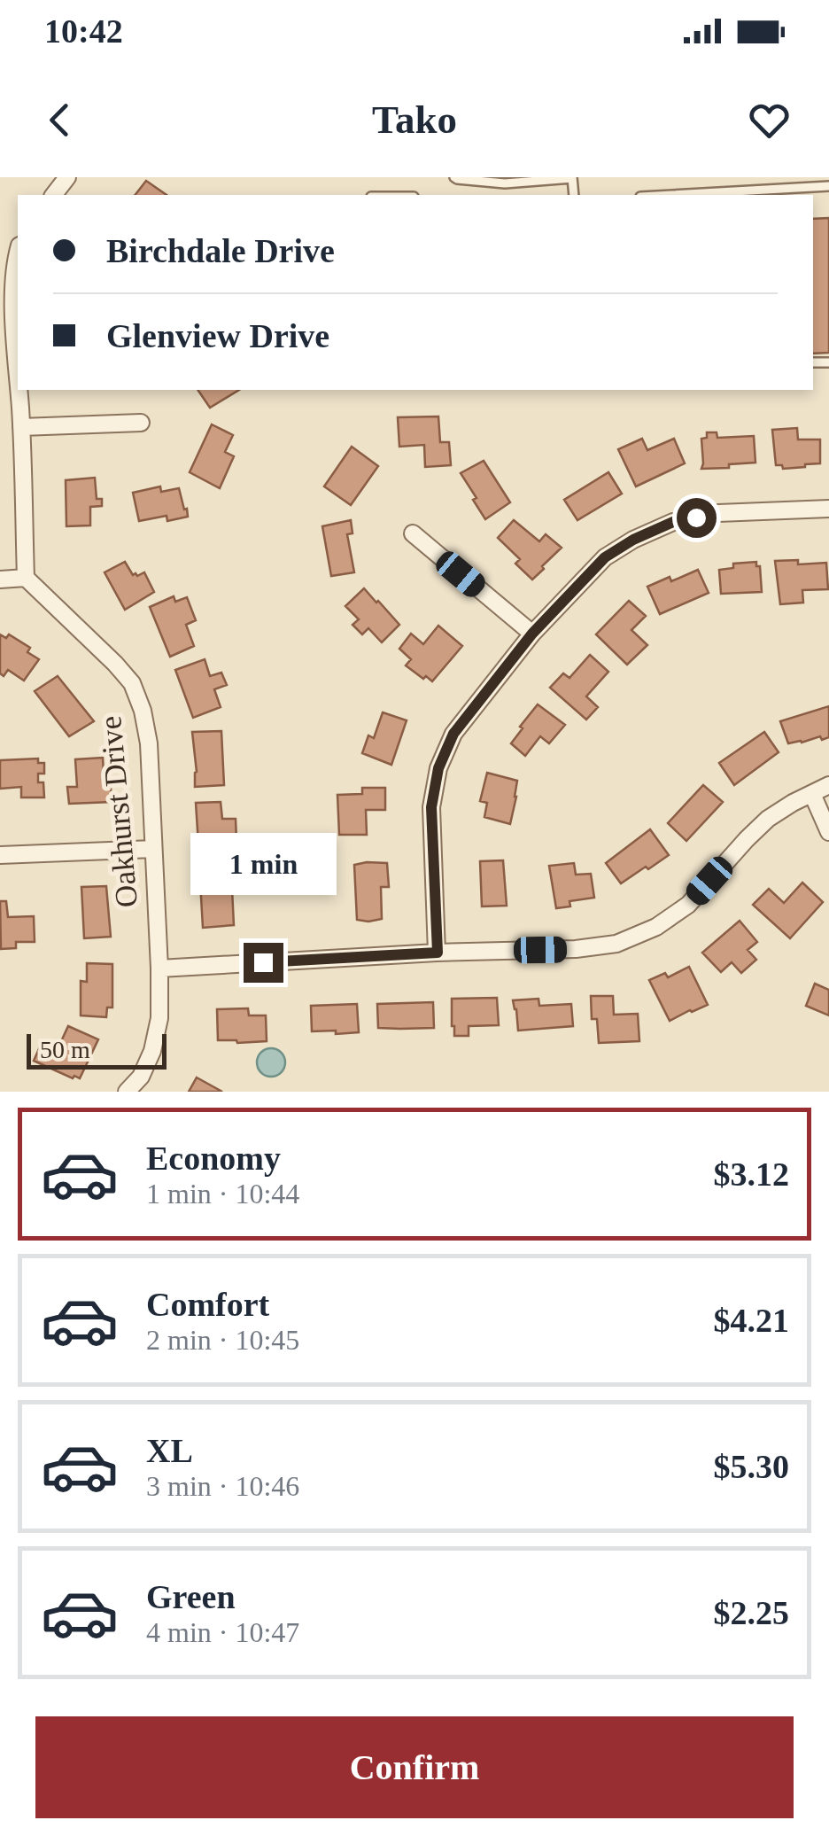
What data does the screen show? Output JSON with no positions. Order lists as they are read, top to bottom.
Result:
{
  "streets": {
    "street": ["Oakhurst Drive"]
  },
  "scale_bar": "50 m",
  "page": {
    "status": "10:42",
    "header": "Tako",
    "banner": ["Birchdale Drive", "Glenview Drive"],
    "bubble": "1 min",
    "scale": "50 m",
    "list": [
      {
        "name": "Economy",
        "note": "1 min · 10:44",
        "value": "$3.12"
      },
      {
        "name": "Comfort",
        "note": "2 min · 10:45",
        "value": "$4.21"
      },
      {
        "name": "XL",
        "note": "3 min · 10:46",
        "value": "$5.30"
      },
      {
        "name": "Green",
        "note": "4 min · 10:47",
        "value": "$2.25"
      }
    ],
    "buttons": "Confirm"
  }
}
